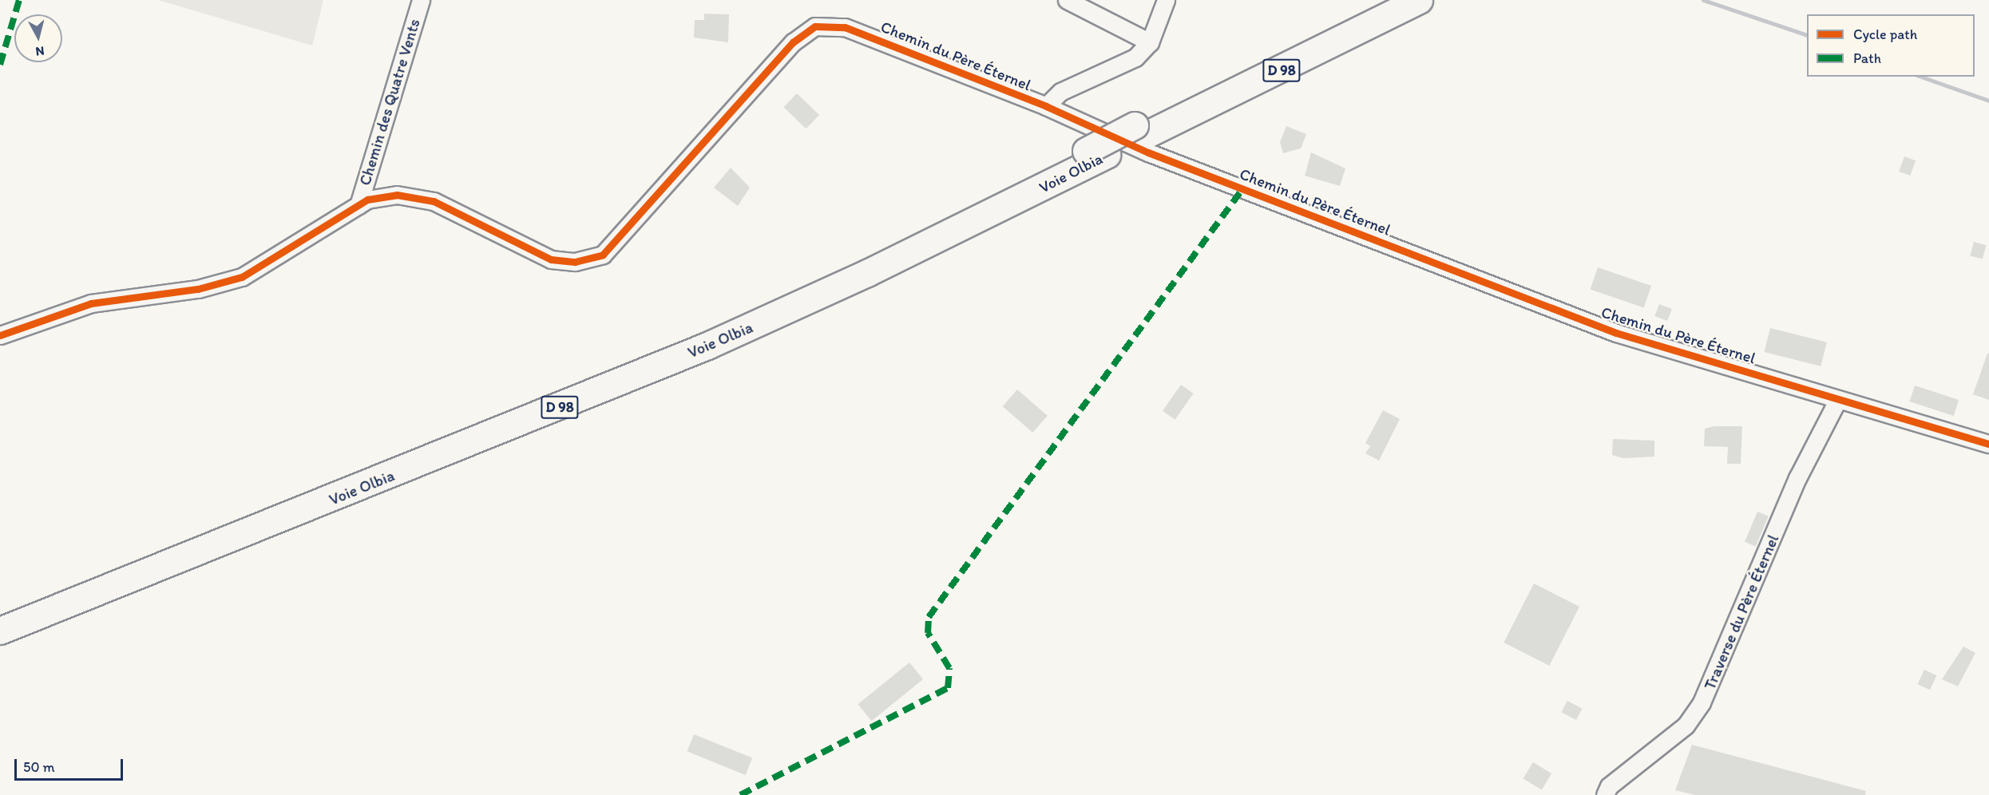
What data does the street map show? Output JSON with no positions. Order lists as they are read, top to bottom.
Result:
{
  "streets": {
    "highway": ["D 98", "Voie Olbia"],
    "street": ["Chemin du Père Éternel", "Chemin des Quatre Vents", "Traverse du Père Éternel"]
  },
  "crossings": [
    ["Chemin du Père Éternel", "Chemin des Quatre Vents"],
    ["Chemin du Père Éternel", "Traverse du Père Éternel"]
  ],
  "legend": ["Cycle path", "Path"],
  "scale_bar": "50 m",
  "north": "bottom"
}
